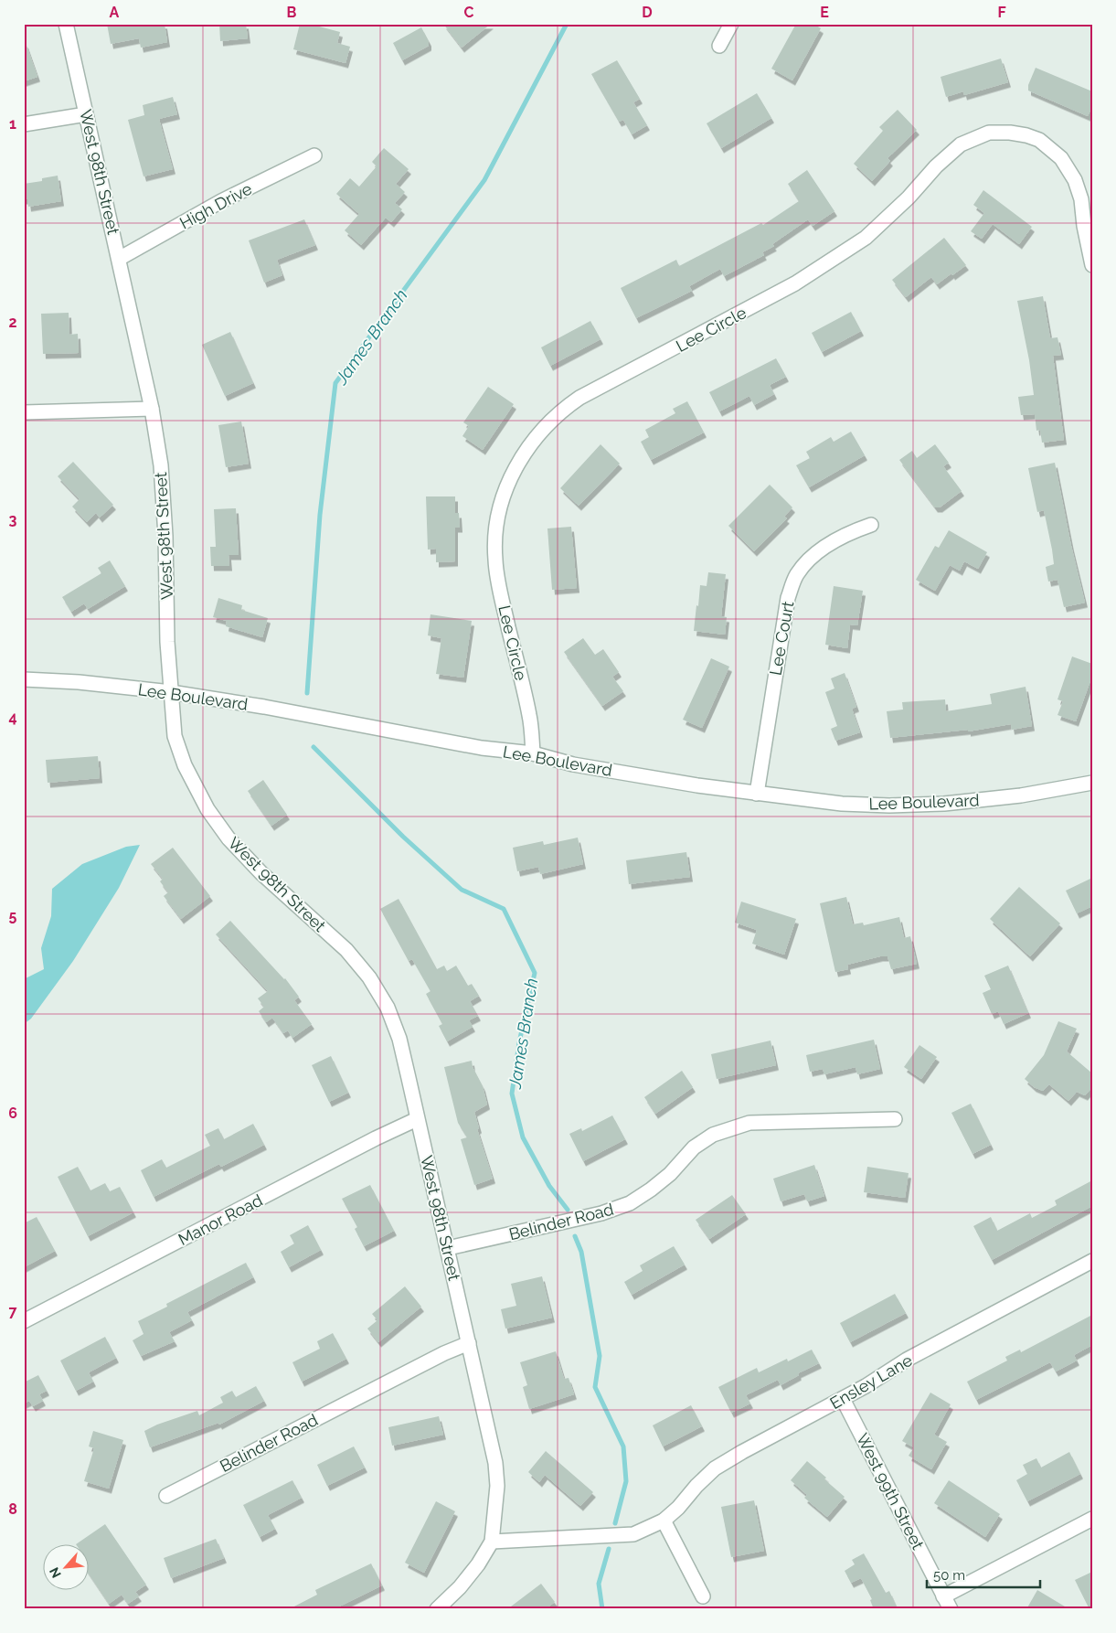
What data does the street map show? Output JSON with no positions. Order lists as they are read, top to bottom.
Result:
{
  "streets": {
    "street": [
      "West 98th Street",
      "High Drive",
      "Lee Circle",
      "Lee Court",
      "Lee Boulevard",
      "Manor Road",
      "Belinder Road",
      "Ensley Lane",
      "West 99th Street"
    ]
  },
  "crossings": [
    ["West 98th Street", "High Drive"],
    ["West 98th Street", "Lee Boulevard"],
    ["West 98th Street", "Manor Road"],
    ["West 98th Street", "Belinder Road"],
    ["West 98th Street", "Ensley Lane"],
    ["Lee Circle", "Lee Boulevard"],
    ["Lee Court", "Lee Boulevard"],
    ["Ensley Lane", "West 99th Street"]
  ],
  "water": ["James Branch"],
  "scale_bar": "50 m",
  "north": "bottom left",
  "grid": {
    "columns": [
      "A",
      "B",
      "C",
      "D",
      "E",
      "F"
    ],
    "rows": [
      "1",
      "2",
      "3",
      "4",
      "5",
      "6",
      "7",
      "8"
    ]
  }
}
